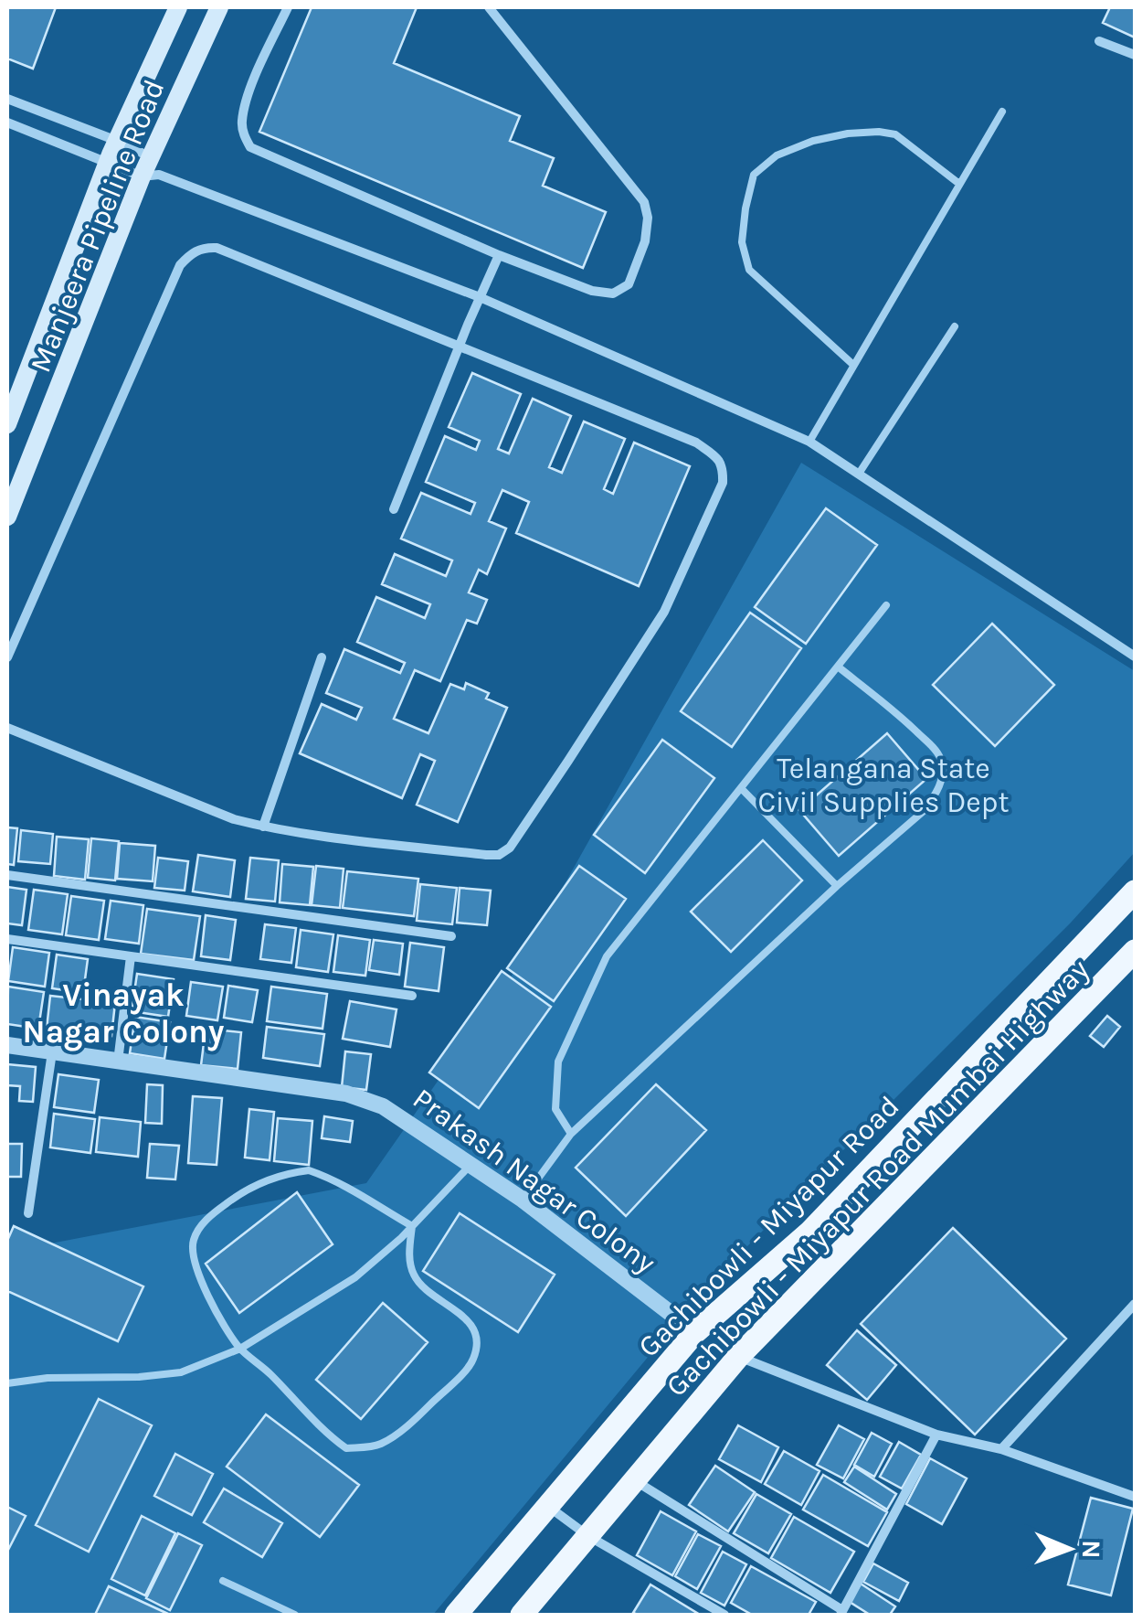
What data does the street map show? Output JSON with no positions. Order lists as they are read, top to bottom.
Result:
{
  "streets": {
    "main road": ["Manjeera Pipeline Road", "Gachibowli - Miyapur Road Mumbai Highway", "Gachibowli - Miyapur Road"],
    "street": ["Prakash Nagar Colony"]
  },
  "crossings": [
    ["Prakash Nagar Colony", "Gachibowli - Miyapur Road"]
  ],
  "districts": ["Vinayak Nagar Colony"],
  "parks": ["Telangana State Civil Supplies Dept"],
  "north": "right"
}
